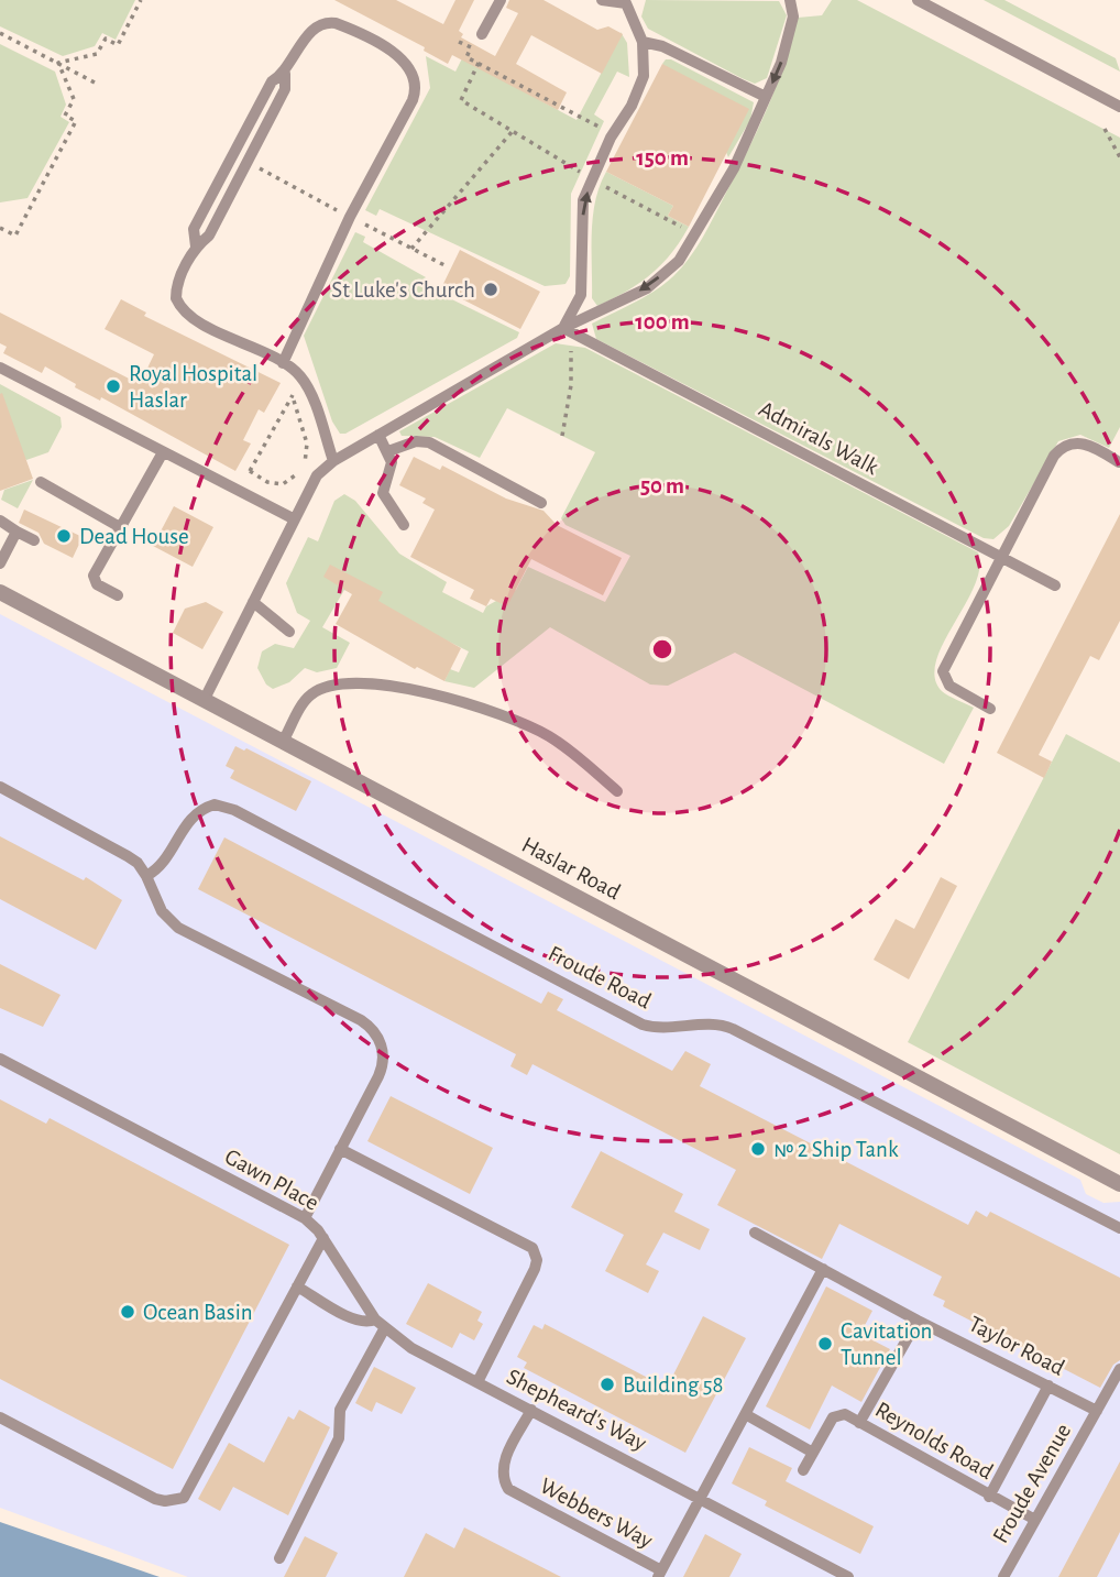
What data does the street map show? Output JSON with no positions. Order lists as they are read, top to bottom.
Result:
{
  "streets": {
    "street": ["Haslar Road"],
    "lane": [
      "Admirals Walk",
      "Froude Road",
      "Gawn Place",
      "Taylor Road",
      "Shepheard's Way",
      "Reynolds Road",
      "Froude Avenue",
      "Webbers Way"
    ]
  },
  "crossings": [
    ["Gawn Place", "Shepheard's Way"],
    ["Taylor Road", "Froude Avenue"],
    ["Taylor Road", "Webbers Way"],
    ["Shepheard's Way", "Webbers Way"],
    ["Reynolds Road", "Froude Avenue"]
  ],
  "places": [
    "St Luke's Church",
    "Royal Hospital Haslar",
    "Dead House",
    "№ 2 Ship Tank",
    "Ocean Basin",
    "Cavitation Tunnel",
    "Building 58"
  ],
  "rings": ["150 m", "100 m", "50 m"]
}
